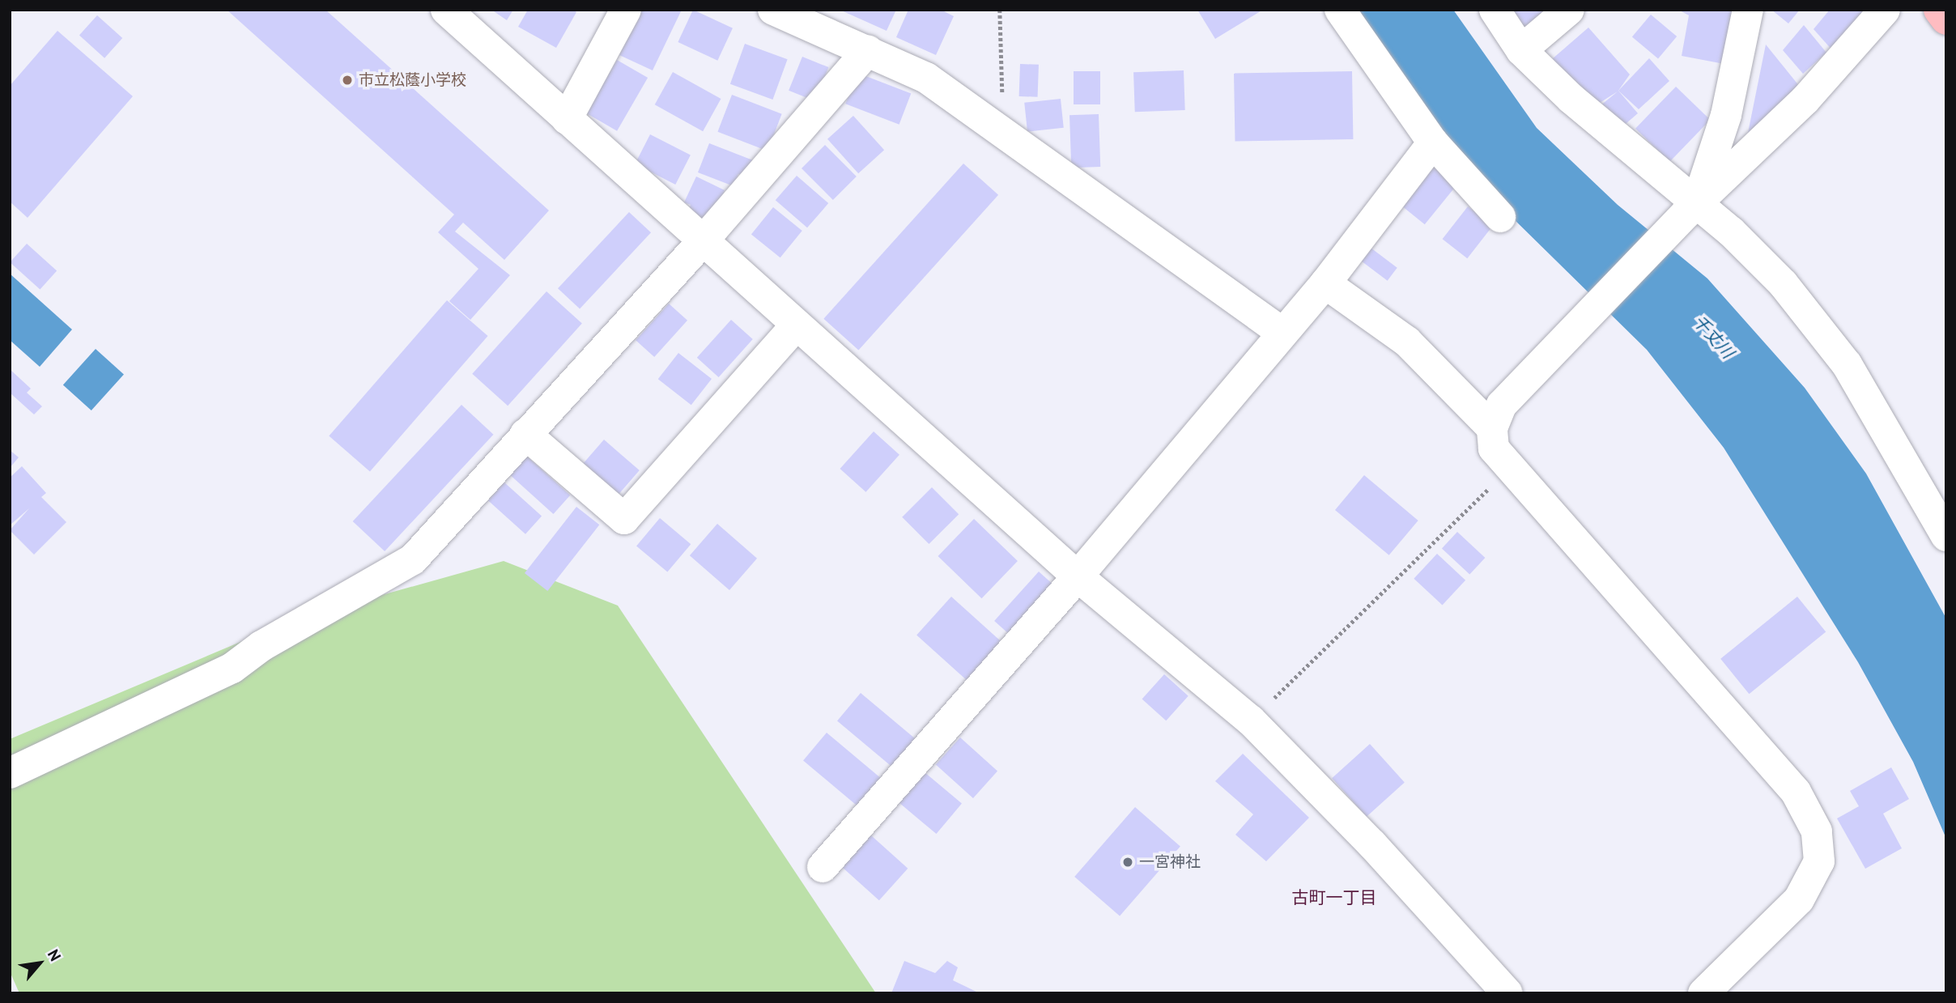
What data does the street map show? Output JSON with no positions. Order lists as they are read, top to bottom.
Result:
{
  "districts": ["古町一丁目"],
  "water": ["千丈川"],
  "places": ["市立松蔭小学校", "一宮神社"],
  "north": "top right"
}
